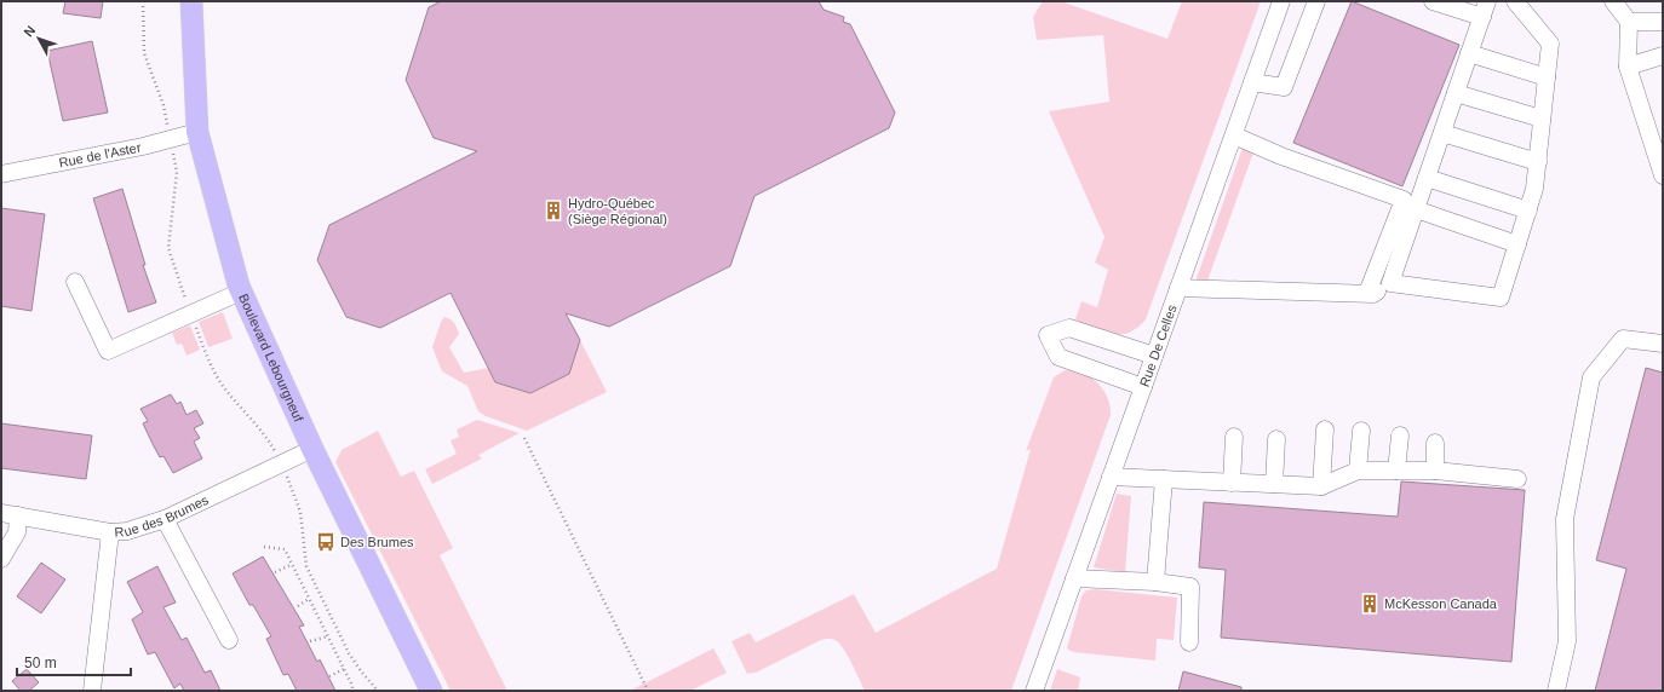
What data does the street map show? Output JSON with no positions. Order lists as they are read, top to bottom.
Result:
{
  "streets": {
    "main road": ["Boulevard Lebourgneuf"],
    "street": ["Rue de l'Aster", "Rue De Celles", "Rue des Brumes"]
  },
  "crossings": [
    ["Rue de l'Aster", "Boulevard Lebourgneuf"],
    ["Boulevard Lebourgneuf", "Rue des Brumes"]
  ],
  "places": {
    "building": ["Hydro-Québec (Siège Régional)", "McKesson Canada"],
    "bus stop": ["Des Brumes"]
  },
  "scale_bar": "50 m",
  "north": "top left"
}
